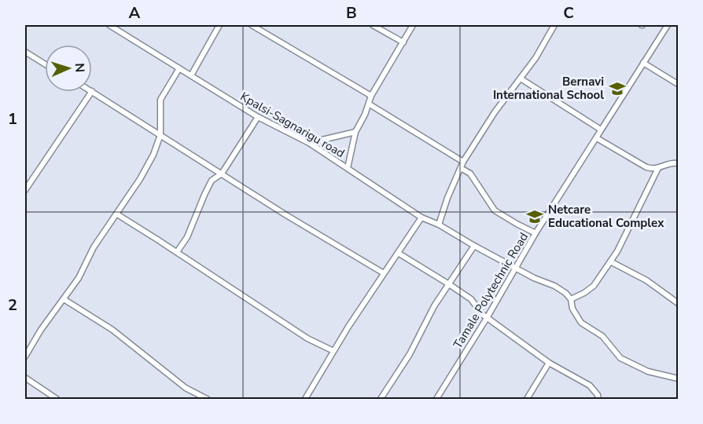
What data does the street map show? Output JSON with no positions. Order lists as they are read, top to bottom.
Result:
{
  "streets": {
    "street": ["Kpalsi-Sagnarigu road", "Tamale Polytechnic Road"]
  },
  "crossings": [
    ["Kpalsi-Sagnarigu road", "Tamale Polytechnic Road"]
  ],
  "places": {
    "school or university": ["Bernavi International School", "Netcare Educational Complex"]
  },
  "north": "right",
  "grid": {
    "columns": ["A", "B", "C"],
    "rows": ["1", "2"]
  }
}
